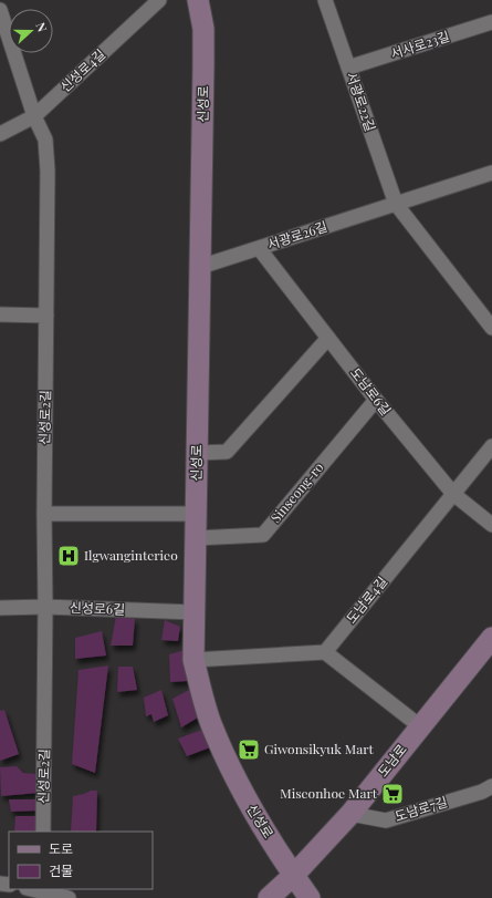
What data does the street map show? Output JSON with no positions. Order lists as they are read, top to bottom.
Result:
{
  "streets": {
    "street": [
      "서사로23길",
      "신성로4길",
      "서광로22길",
      "신성로",
      "서광로26길",
      "도남로6길",
      "신성로2길",
      "Sinseong-ro",
      "도남로4길",
      "신성로6길",
      "도남로",
      "도남로7길"
    ]
  },
  "crossings": [
    ["서사로23길", "서광로22길"],
    ["신성로4길", "신성로2길"],
    ["서광로22길", "서광로26길"],
    ["신성로", "서광로26길"],
    ["신성로", "Sinseong-ro"],
    ["신성로", "신성로6길"],
    ["신성로", "도남로"],
    ["서광로26길", "도남로6길"],
    ["도남로6길", "Sinseong-ro"],
    ["도남로6길", "도남로4길"],
    ["신성로2길", "신성로6길"],
    ["도남로", "도남로7길"]
  ],
  "places": {
    "hospital": ["Ilgwanginterieo"],
    "supermarket": ["Giwonsikyuk Mart", "Miseonhoe Mart"]
  },
  "legend": ["도로", "건물"],
  "north": "right"
}
